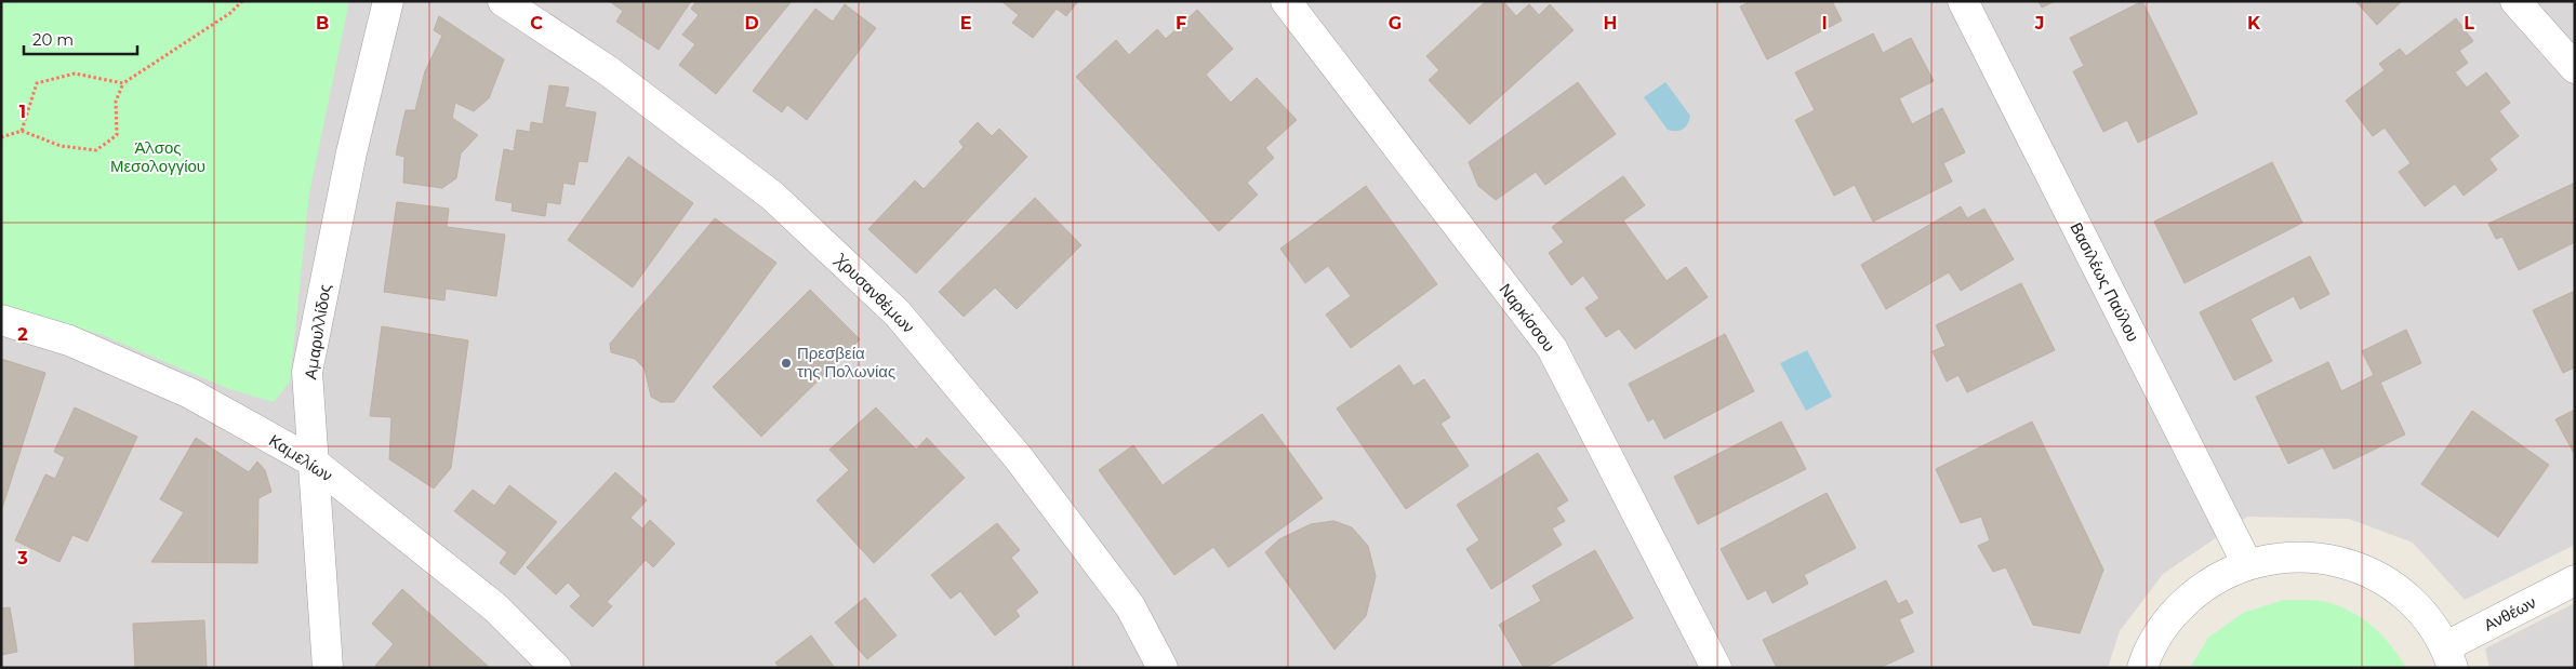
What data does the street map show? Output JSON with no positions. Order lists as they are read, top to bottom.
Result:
{
  "streets": {
    "street": [
      "Βασιλέως Παύλου",
      "Χρυσανθέμων",
      "Ναρκίσσου",
      "Αμαρυλλίδος",
      "Καμελίων",
      "Ανθέων"
    ]
  },
  "crossings": [
    ["Αμαρυλλίδος", "Καμελίων"]
  ],
  "parks": ["Άλσος Μεσολογγίου"],
  "places": ["Πρεσβεία της Πολωνίας"],
  "scale_bar": "20 m",
  "grid": {
    "columns": [
      "B",
      "C",
      "D",
      "E",
      "F",
      "G",
      "H",
      "I",
      "J",
      "K",
      "L"
    ],
    "rows": ["1", "2", "3"]
  }
}
